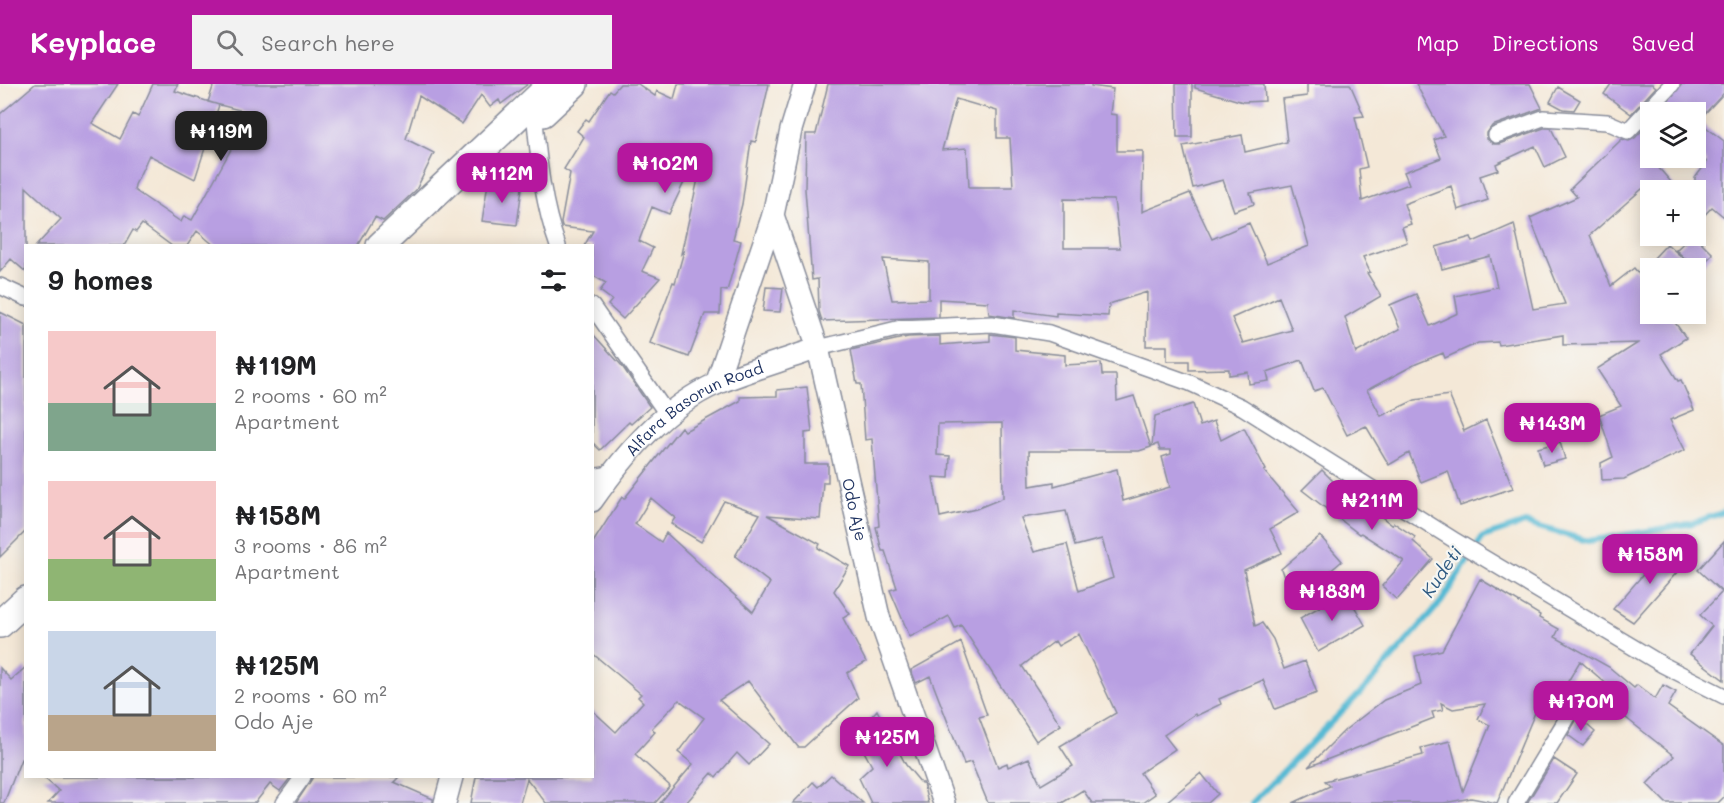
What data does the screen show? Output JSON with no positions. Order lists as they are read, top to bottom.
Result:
{
  "streets": {
    "street": ["Alfara Basorun Road", "Odo Aje"]
  },
  "crossings": [
    ["Alfara Basorun Road", "Odo Aje"]
  ],
  "water": ["Kudeti"],
  "page": {
    "header": "Keyplace",
    "search": "Search here",
    "nav": ["Map", "Directions", "Saved"],
    "map_buttons": ["+", "−"],
    "price": [
      "₦119M",
      "₦102M",
      "₦112M",
      "₦143M",
      "₦211M",
      "₦158M",
      "₦183M",
      "₦170M",
      "₦125M"
    ],
    "heading": "9 homes",
    "list": [
      {
        "name": "₦119M",
        "note": "2 rooms · 60 m² · Apartment"
      },
      {
        "name": "₦158M",
        "note": "3 rooms · 86 m² · Apartment"
      },
      {
        "name": "₦125M",
        "note": "2 rooms · 60 m² · Odo Aje"
      }
    ]
  }
}
